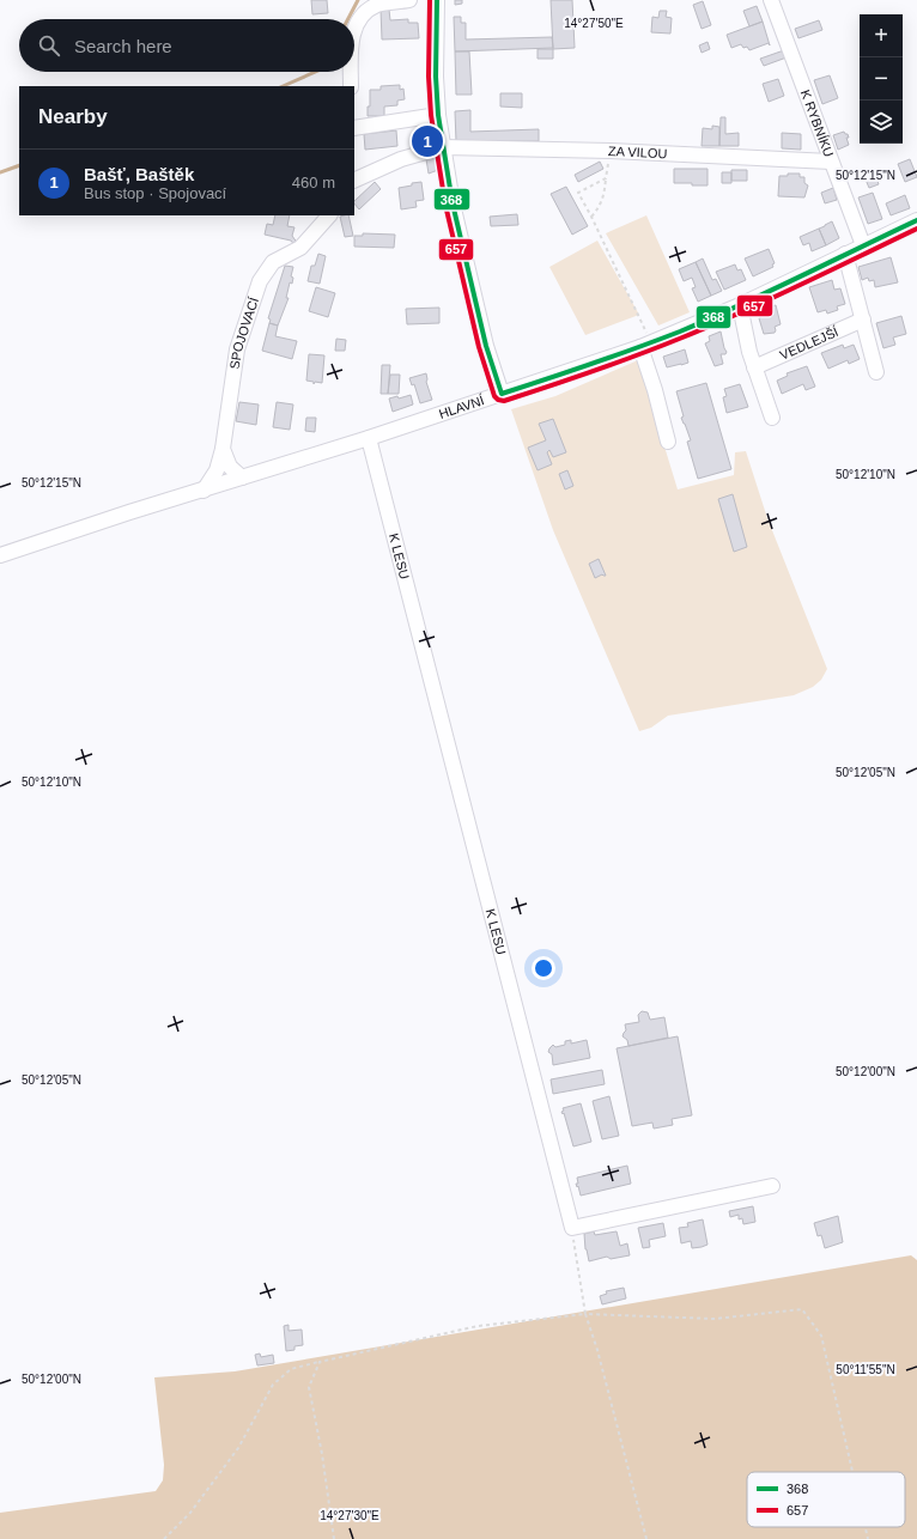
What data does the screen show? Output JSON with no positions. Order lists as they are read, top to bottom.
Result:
{
  "streets": {
    "street": [
      "K RYBNÍKU",
      "ZA VILOU",
      "SPOJOVACÍ",
      "VEDLEJŠÍ",
      "HLAVNÍ",
      "K LESU"
    ]
  },
  "crossings": [
    ["K RYBNÍKU", "ZA VILOU"],
    ["K RYBNÍKU", "HLAVNÍ"],
    ["SPOJOVACÍ", "HLAVNÍ"],
    ["HLAVNÍ", "K LESU"]
  ],
  "lines": ["transit line 368", "transit line 657"],
  "legend": ["368", "657"],
  "page": {
    "map_buttons": ["+", "−"],
    "search": "Search here",
    "heading": "Nearby",
    "pins": "1",
    "list": [
      {
        "mark": "1",
        "name": "Bašť, Baštěk",
        "note": "Bus stop · Spojovací",
        "value": "460 m"
      }
    ]
  },
  "coordinates": [
    "14°27'50\"E",
    "50°12'15\"N",
    "50°12'10\"N",
    "50°12'05\"N",
    "50°12'00\"N",
    "50°11'55\"N",
    "14°27'30\"E"
  ]
}
